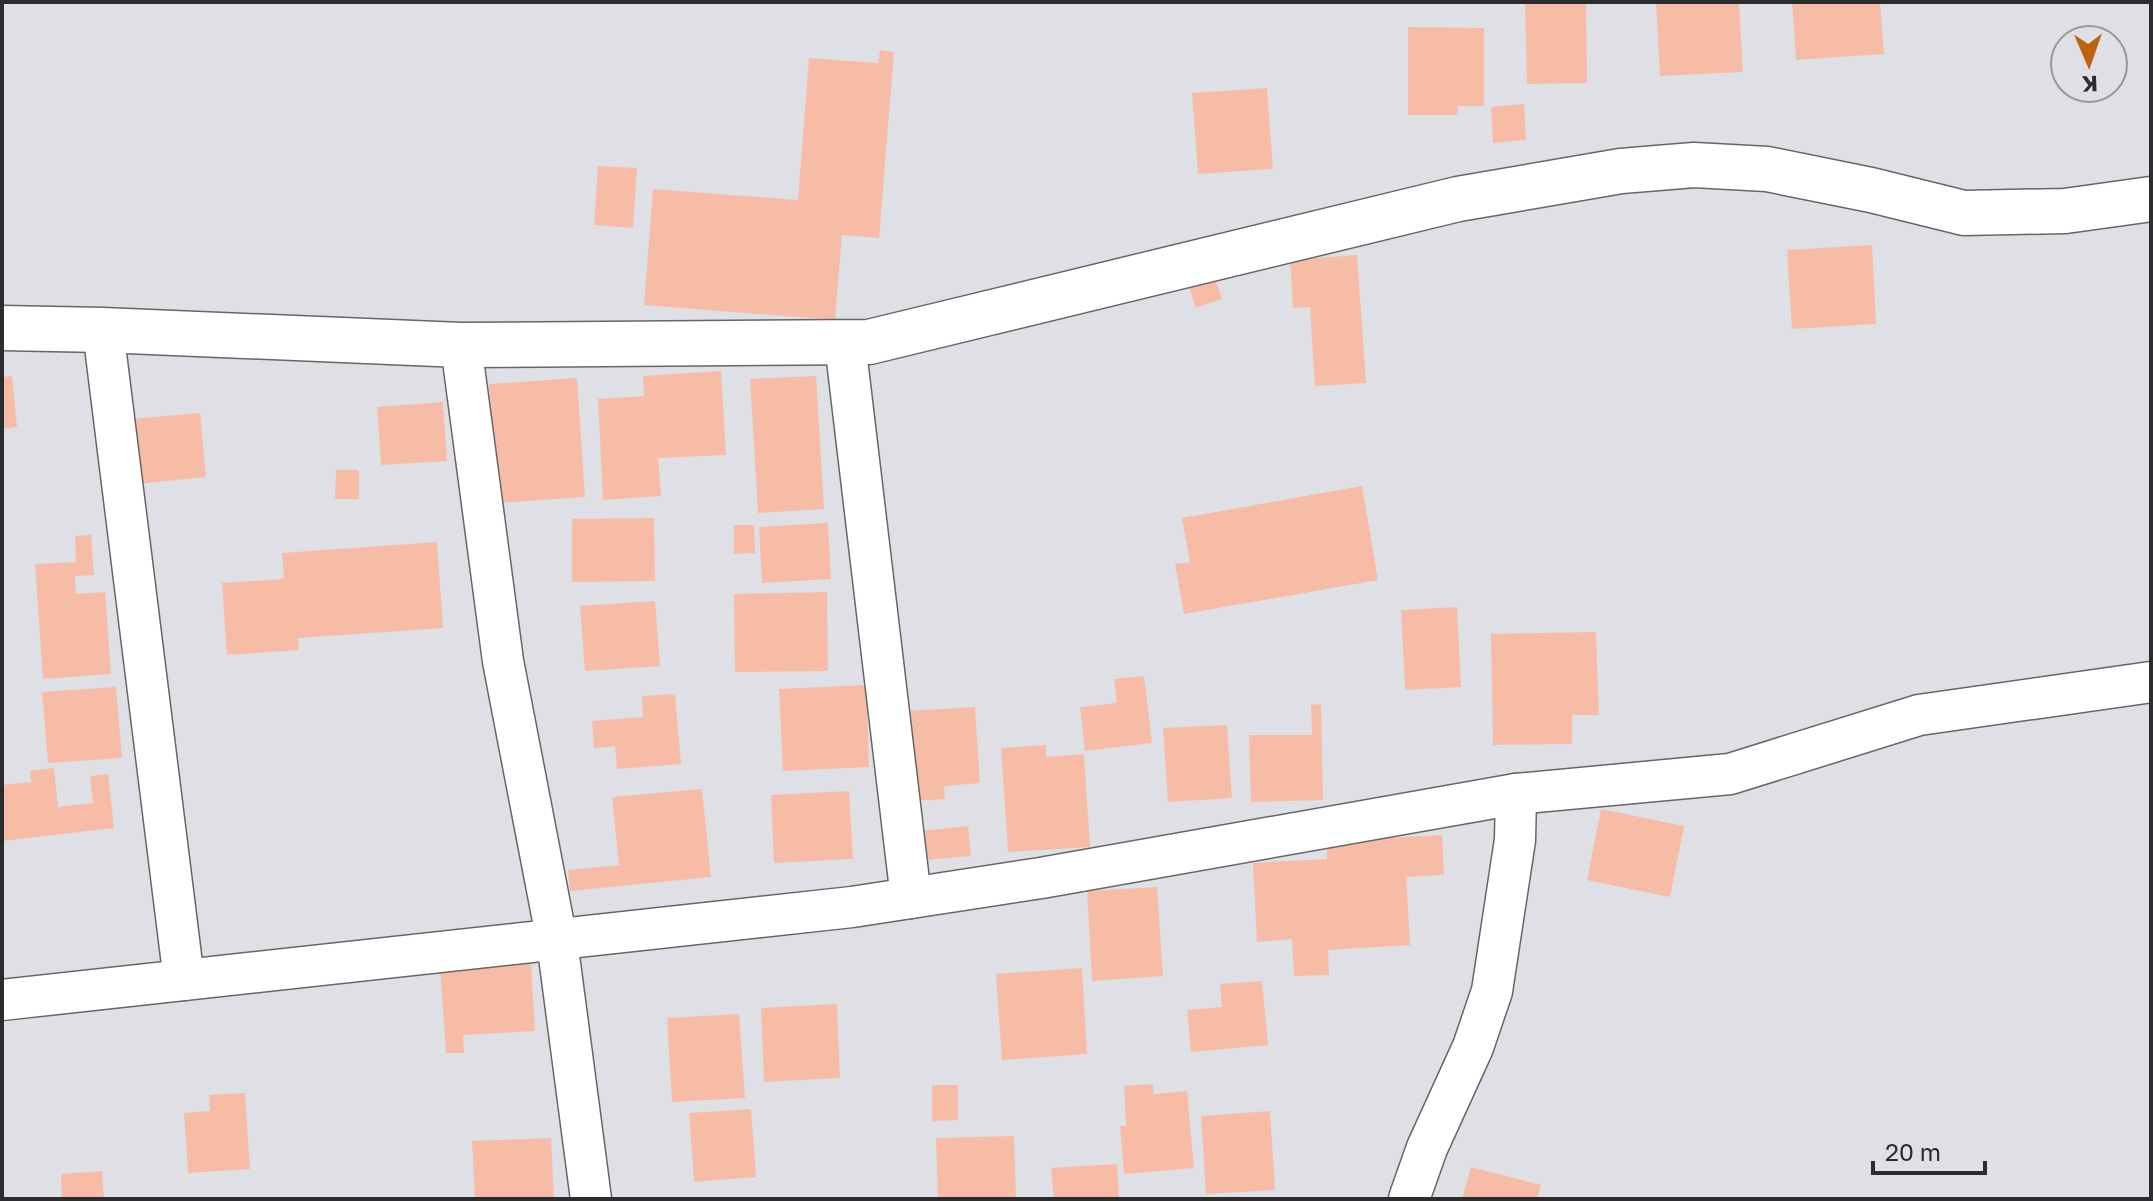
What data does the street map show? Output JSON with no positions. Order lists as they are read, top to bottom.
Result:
{
  "scale_bar": "20 m",
  "north": "bottom"
}
